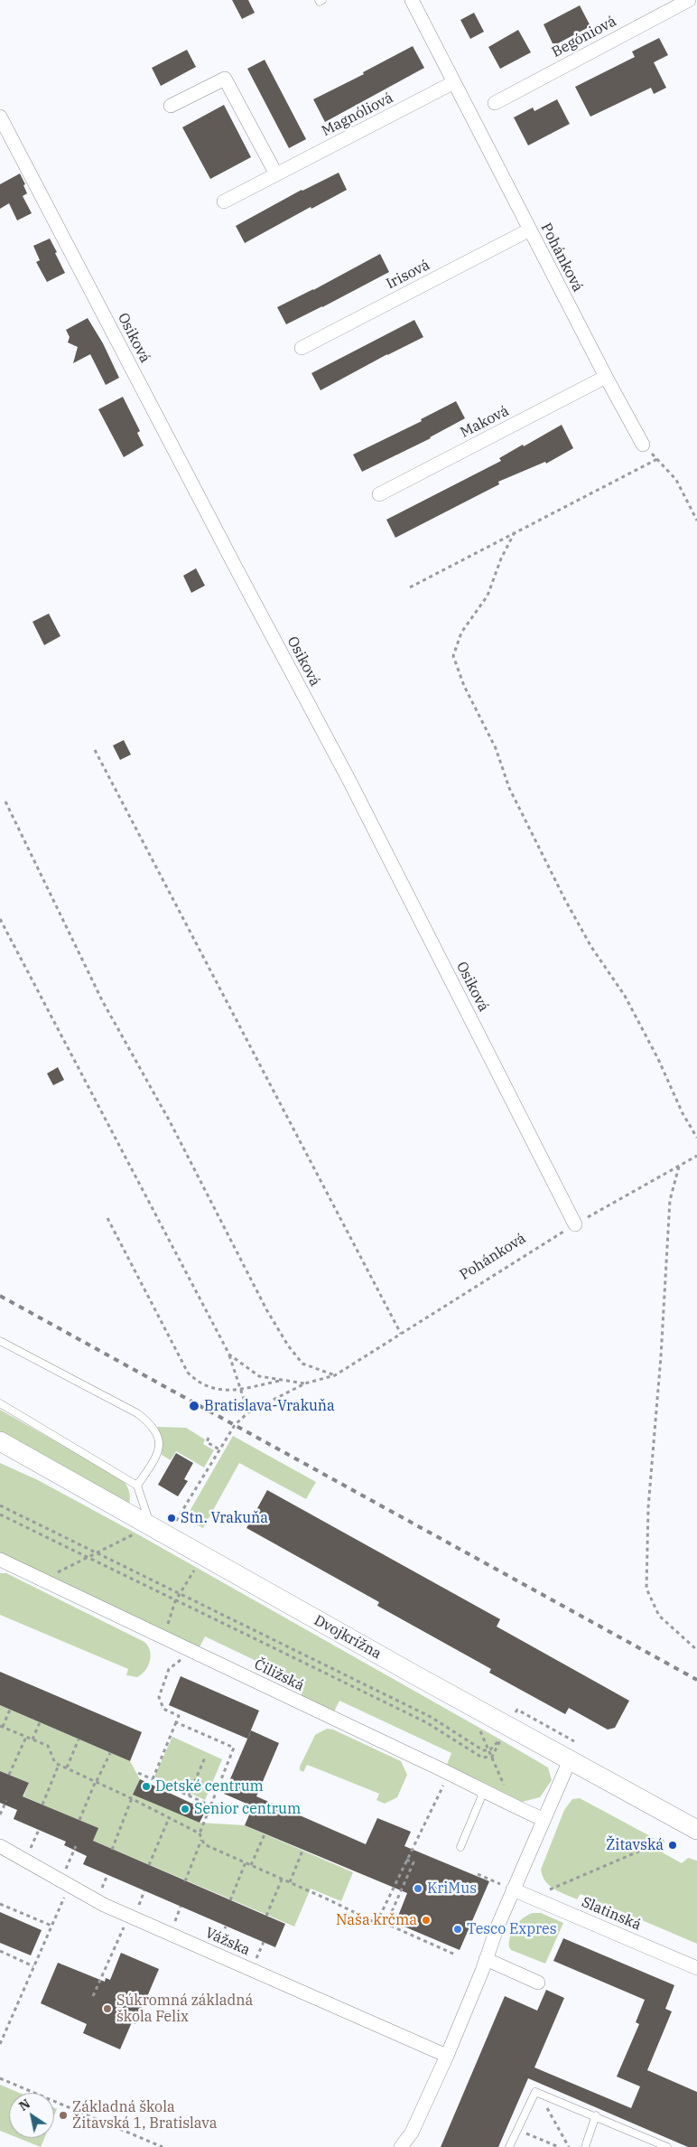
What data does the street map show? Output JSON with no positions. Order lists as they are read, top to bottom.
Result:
{
  "streets": {
    "street": [
      "Begóniová",
      "Magnóliová",
      "Pohánková",
      "Irisová",
      "Osiková",
      "Maková",
      "Dvojkrížna",
      "Čiližská",
      "Slatinská",
      "Vážska"
    ]
  },
  "crossings": [
    ["Magnóliová", "Pohánková"],
    ["Pohánková", "Irisová"],
    ["Pohánková", "Osiková"],
    ["Pohánková", "Maková"]
  ],
  "places": [
    "Bratislava-Vrakuňa",
    "Stn. Vrakuňa",
    "Detské centrum",
    "Senior centrum",
    "Žitavská",
    "KriMus",
    "Naša krčma",
    "Tesco Expres",
    "Súkromná základná škola Felix",
    "Základná škola Žitavská 1, Bratislava"
  ],
  "north": "top left"
}
